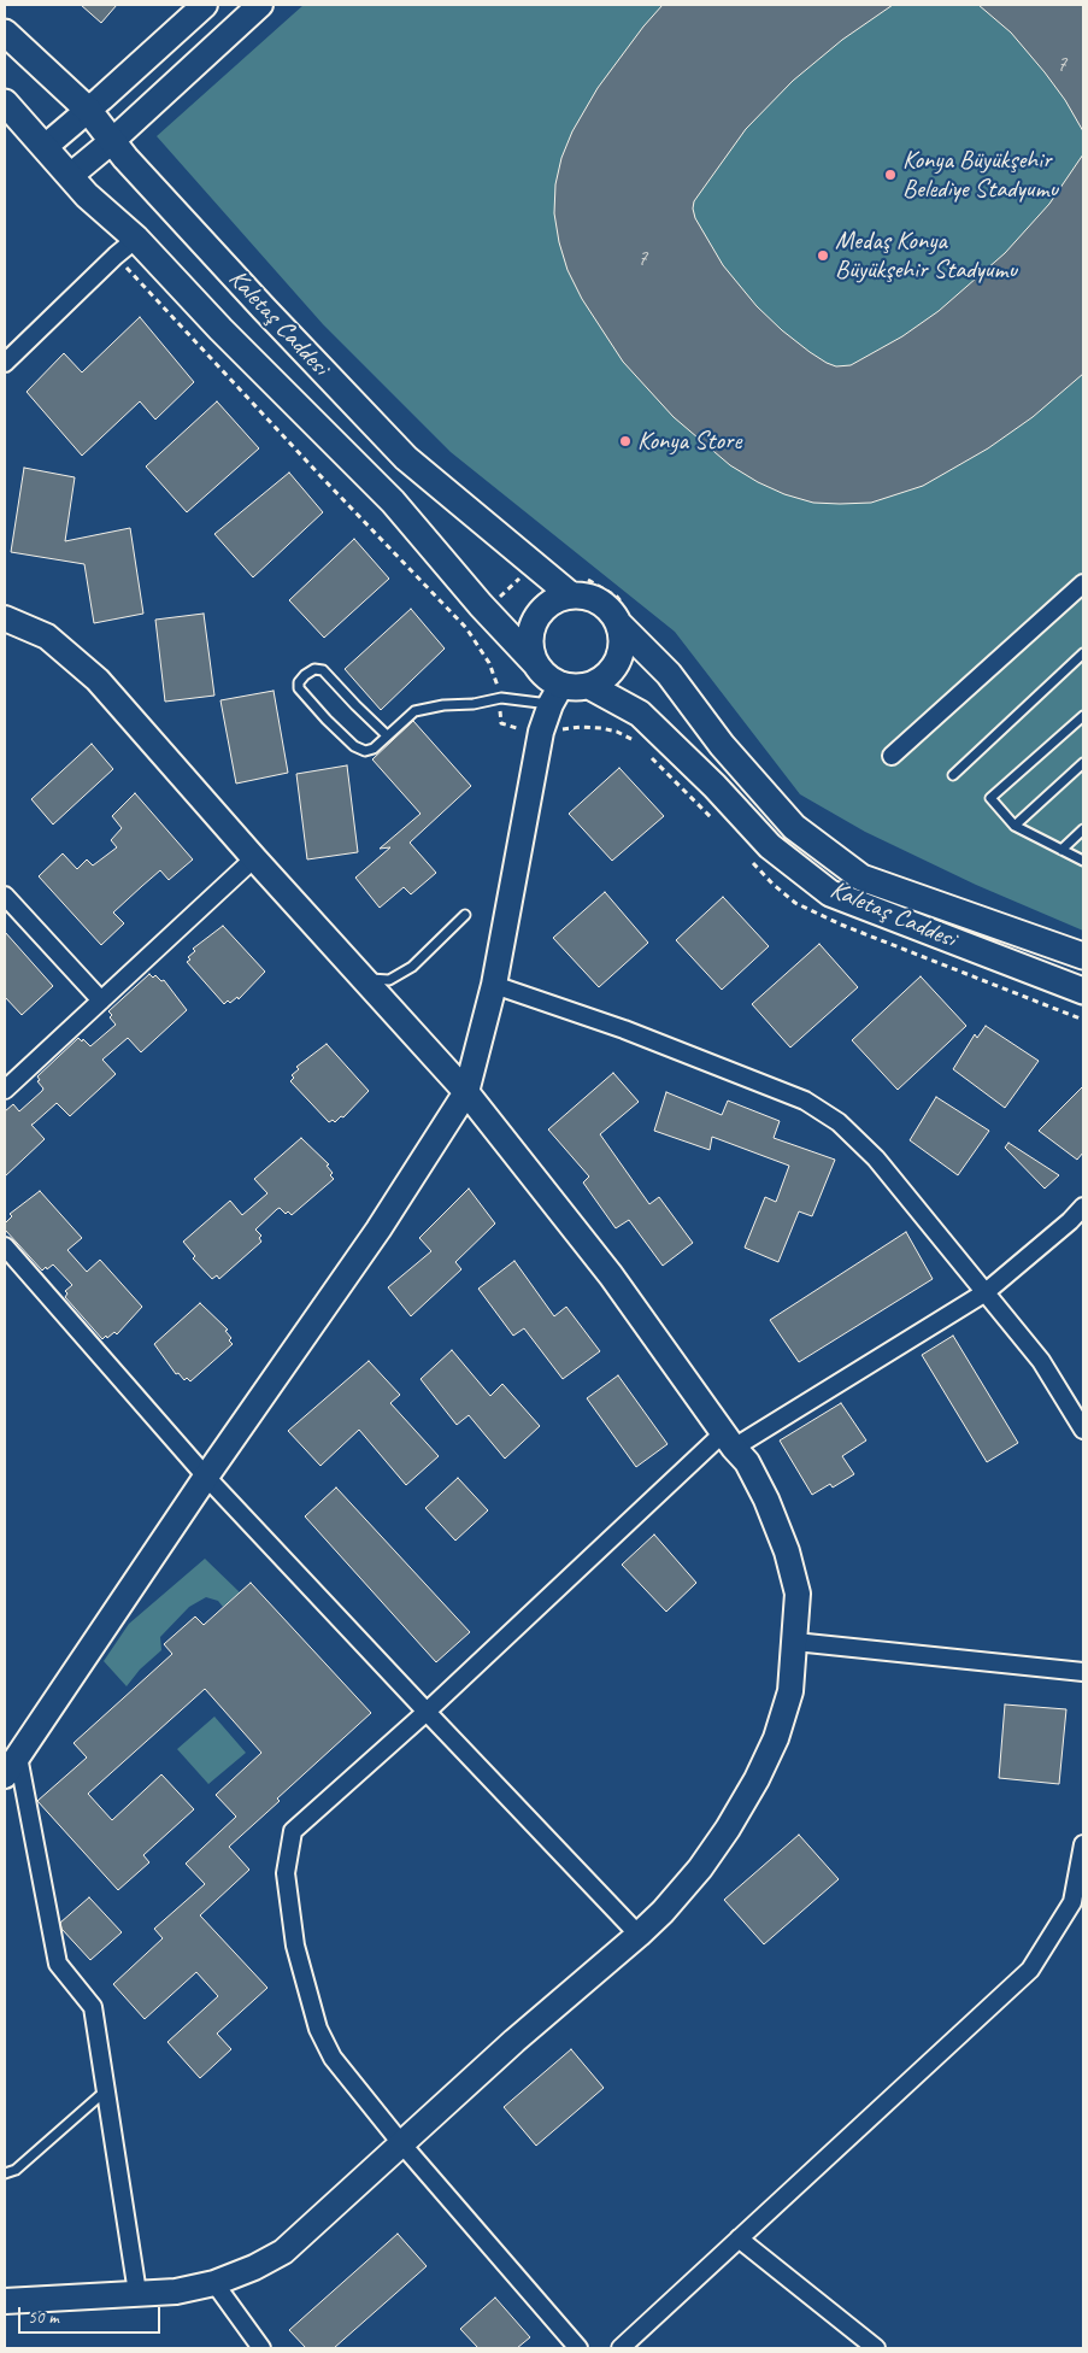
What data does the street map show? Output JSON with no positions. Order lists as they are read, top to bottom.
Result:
{
  "streets": {
    "main road": ["Kaletaş Caddesi"]
  },
  "places": ["Konya Büyükşehir Belediye Stadyumu", "Medaş Konya Büyükşehir Stadyumu", "Konya Store"],
  "house_numbers": ["7", "7"],
  "scale_bar": "50 m"
}
